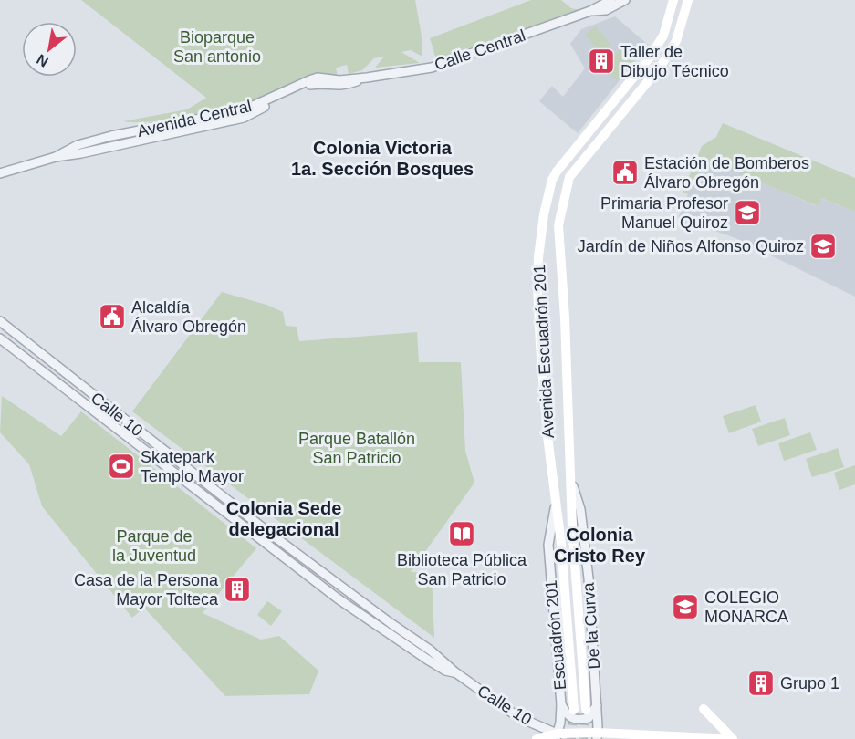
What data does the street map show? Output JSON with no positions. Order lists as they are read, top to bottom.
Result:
{
  "streets": {
    "main road": ["Avenida Escuadrón 201"],
    "street": [
      "Calle Central",
      "Avenida Central",
      "Calle 10",
      "De la Curva",
      "Escuadrón 201"
    ]
  },
  "crossings": [
    ["Calle Central", "Avenida Central"],
    ["Avenida Escuadrón 201", "De la Curva"],
    ["Avenida Escuadrón 201", "Escuadrón 201"],
    ["Calle 10", "Escuadrón 201"]
  ],
  "districts": ["Colonia Victoria 1a. Sección Bosques", "Colonia Sede delegacional", "Colonia Cristo Rey"],
  "parks": ["Bioparque San antonio", "Parque Batallón San Patricio", "Parque de la Juventud"],
  "places": {
    "building": ["Taller de Dibujo Técnico", "Casa de la Persona Mayor Tolteca", "Grupo 1"],
    "public building": ["Estación de Bomberos Álvaro Obregón", "Alcaldía Álvaro Obregón"],
    "school or university": ["Primaria Profesor Manuel Quiroz", "Jardín de Niños Alfonso Quiroz", "COLEGIO MONARCA"],
    "sports": ["Skatepark Templo Mayor"],
    "library": ["Biblioteca Pública San Patricio"]
  },
  "north": "bottom left"
}
